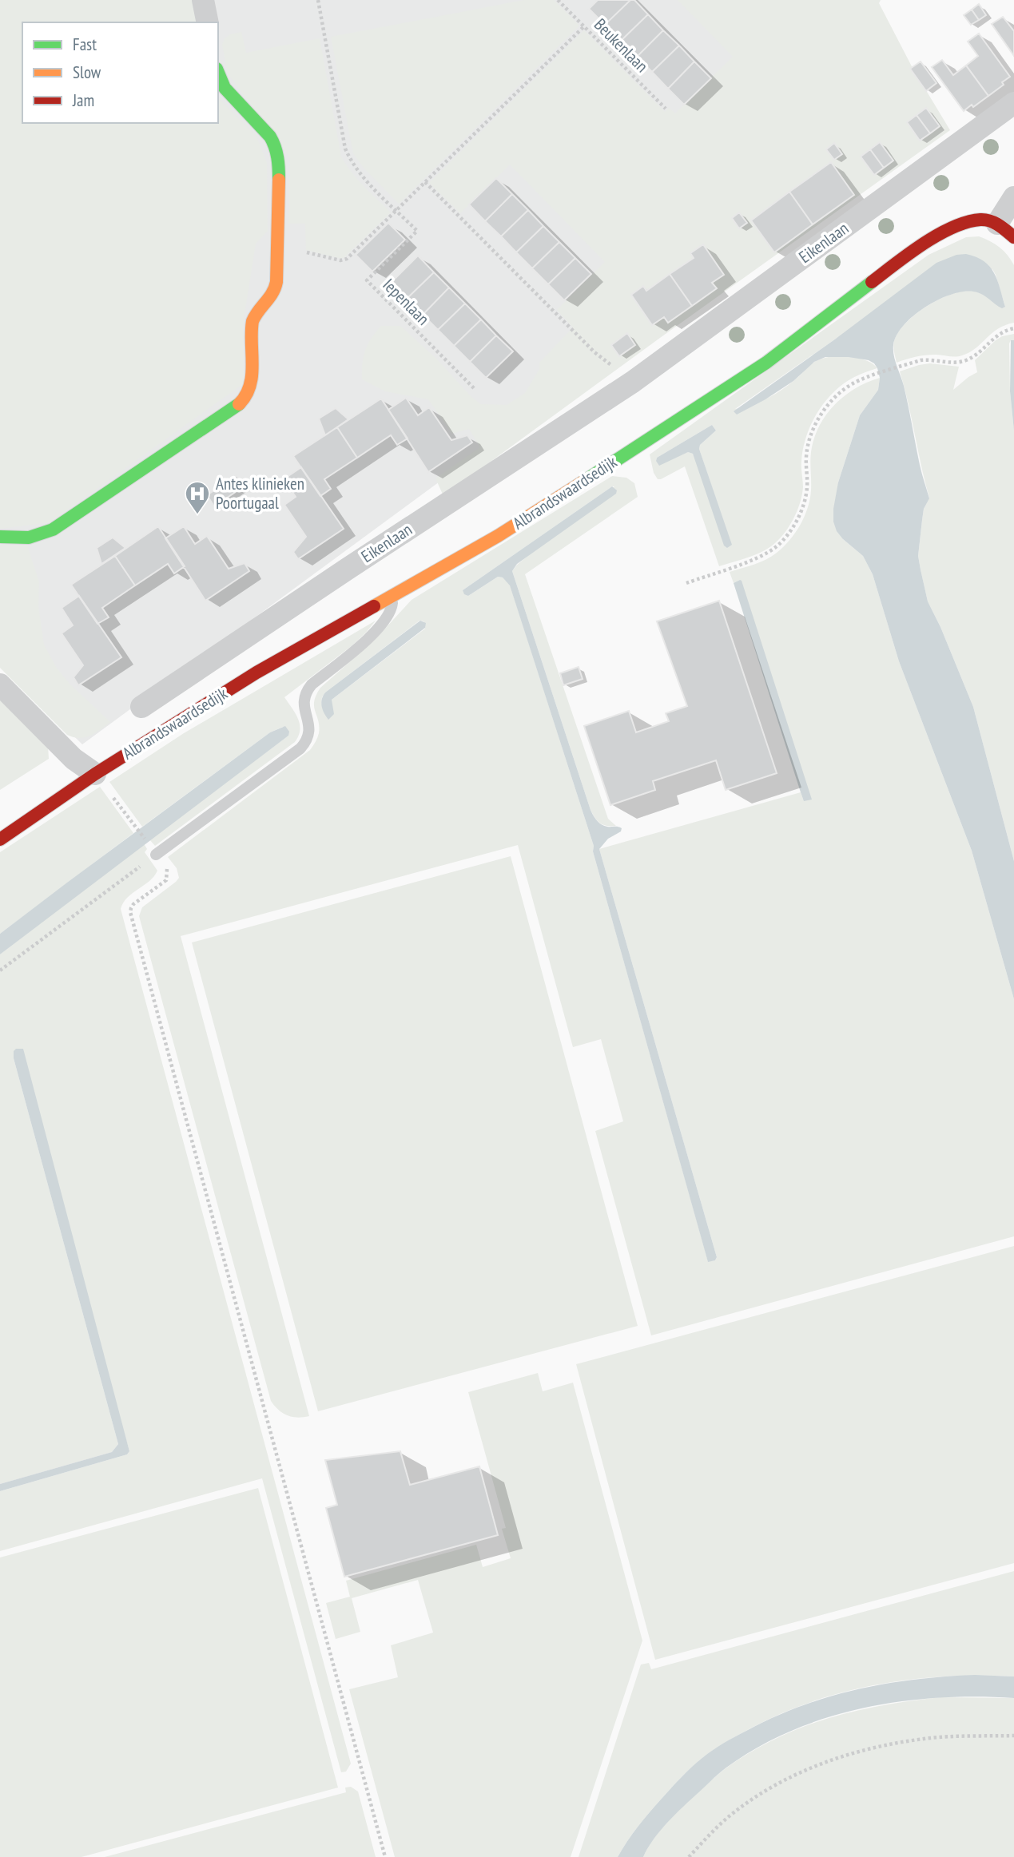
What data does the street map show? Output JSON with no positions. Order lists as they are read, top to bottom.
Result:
{
  "streets": {
    "street": ["Eikenlaan", "Albrandswaardsedijk"],
    "path": ["Beukenlaan", "Iepenlaan"]
  },
  "places": {
    "hospital": ["Antes klinieken Poortugaal"]
  },
  "legend": ["Fast", "Slow", "Jam"]
}
